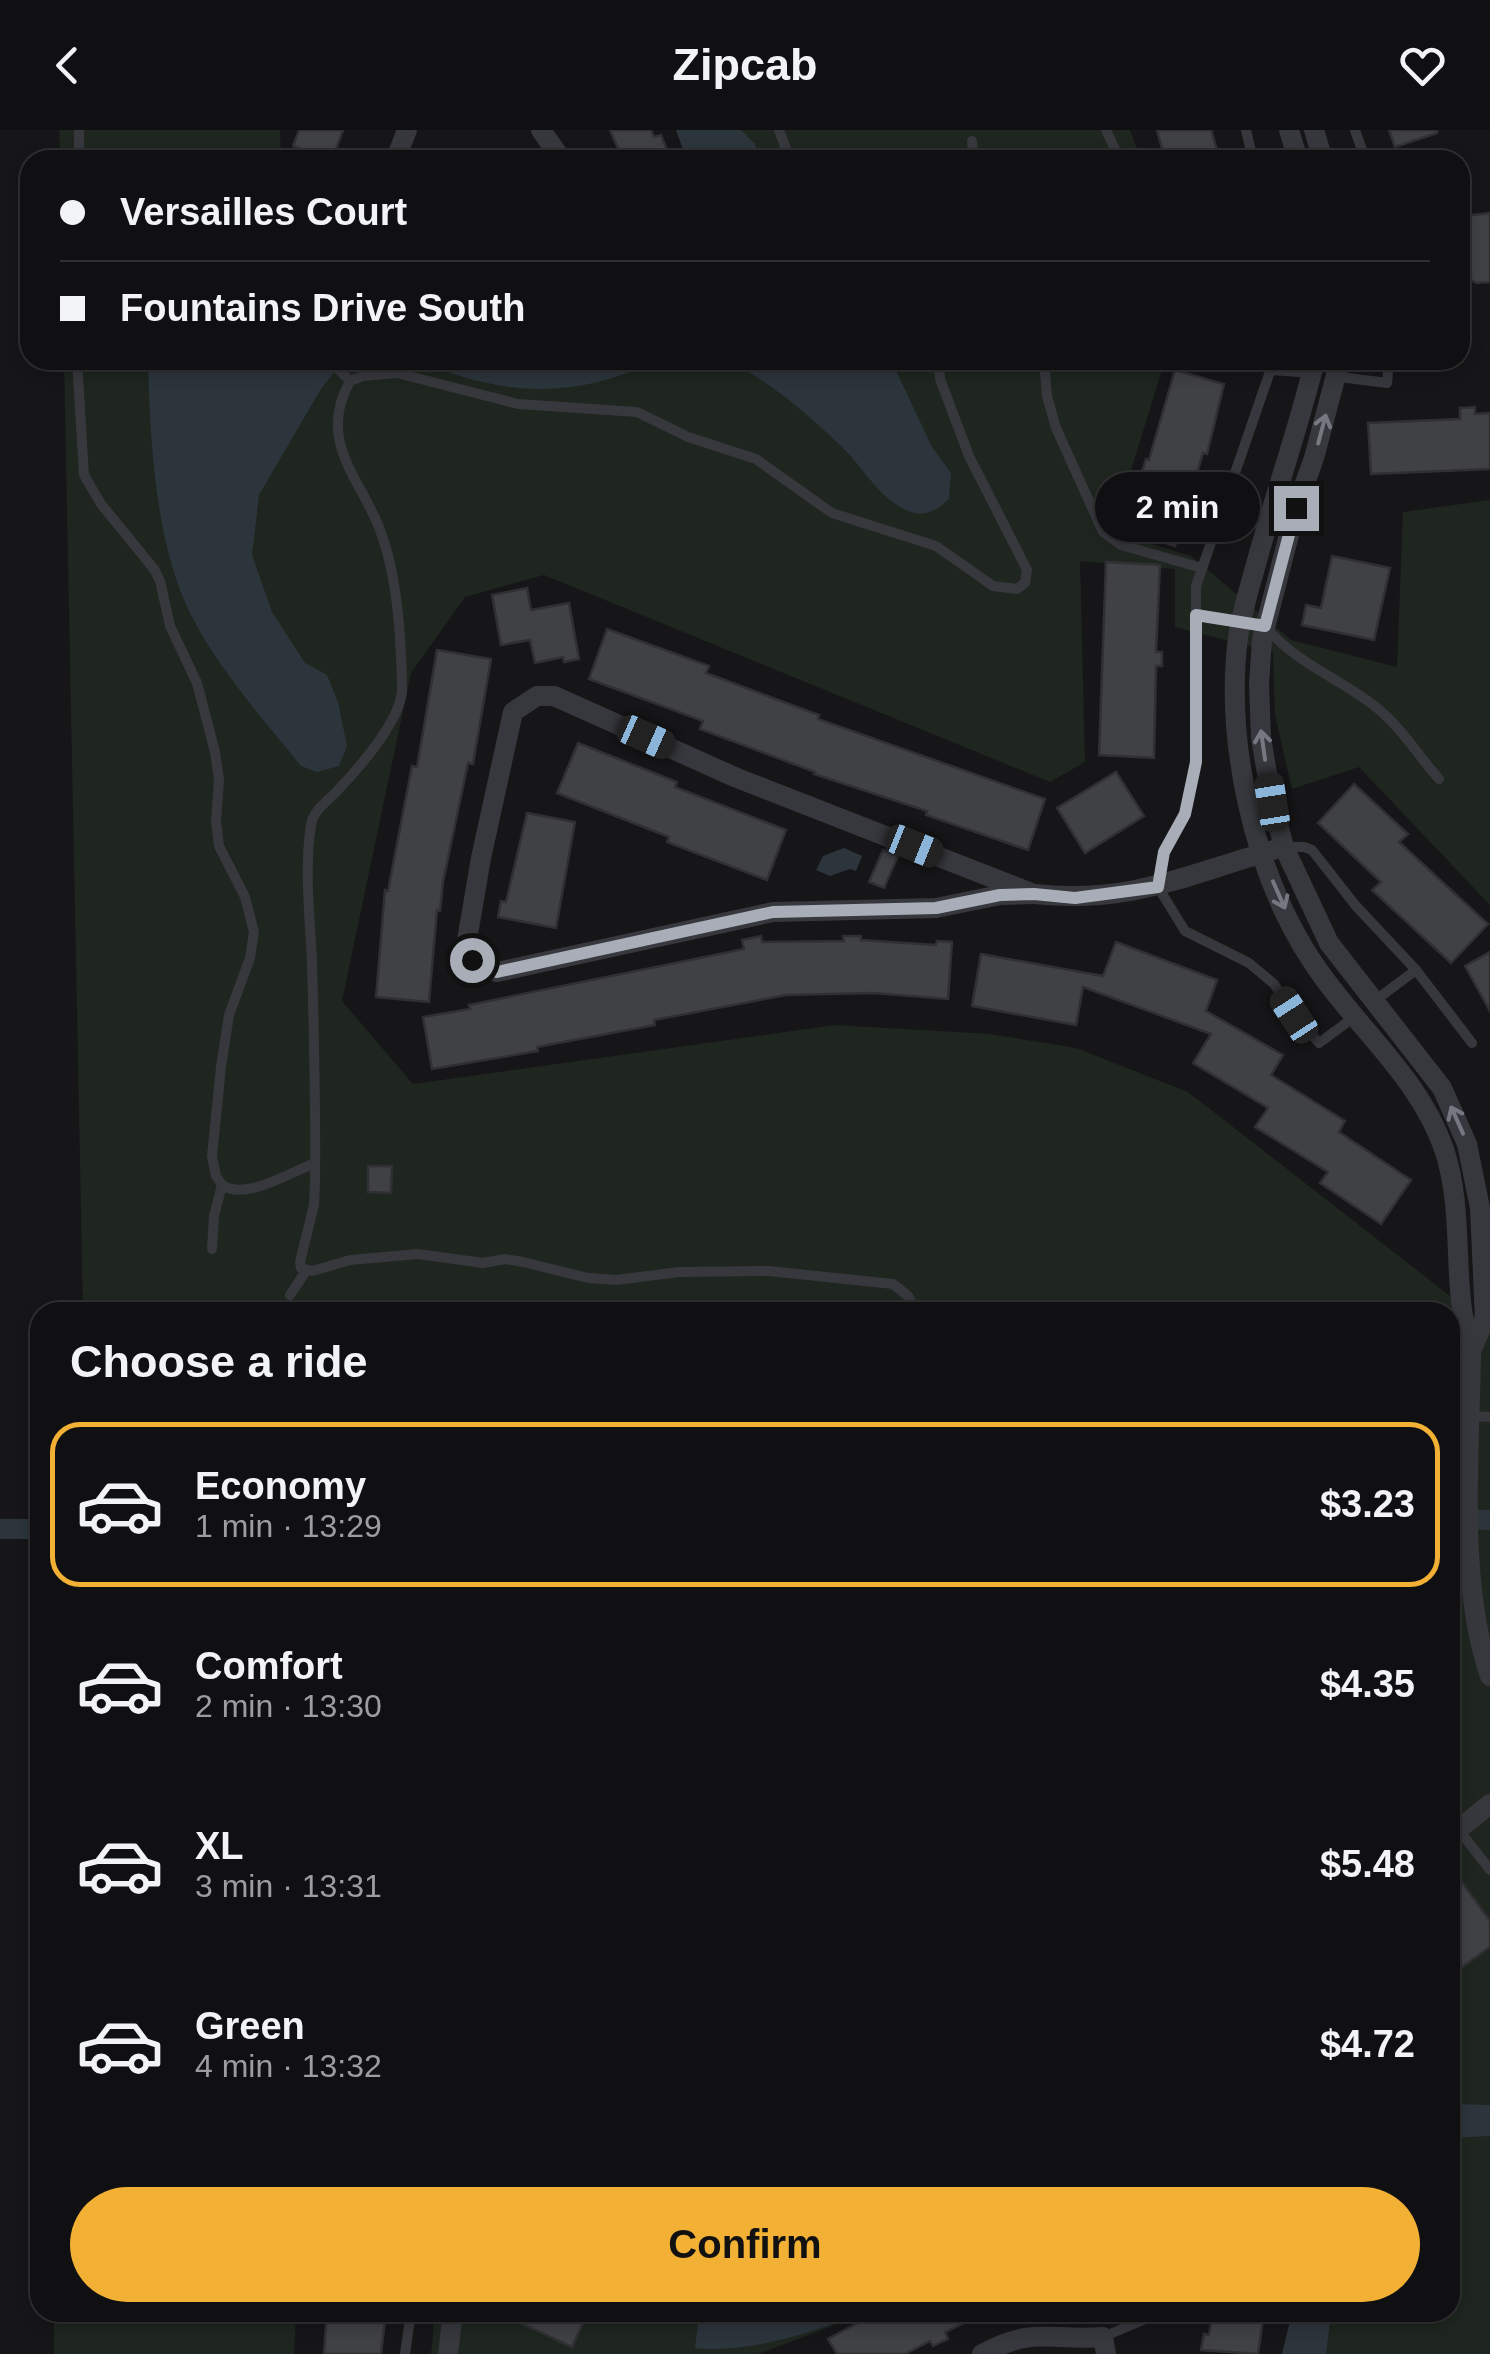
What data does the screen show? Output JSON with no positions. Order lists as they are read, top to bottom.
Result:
{
  "page": {
    "header": "Zipcab",
    "banner": ["Versailles Court", "Fountains Drive South"],
    "bubble": "2 min",
    "heading": "Choose a ride",
    "list": [
      {
        "name": "Economy",
        "note": "1 min · 13:29",
        "value": "$3.23"
      },
      {
        "name": "Comfort",
        "note": "2 min · 13:30",
        "value": "$4.35"
      },
      {
        "name": "XL",
        "note": "3 min · 13:31",
        "value": "$5.48"
      },
      {
        "name": "Green",
        "note": "4 min · 13:32",
        "value": "$4.72"
      }
    ],
    "buttons": "Confirm"
  }
}
